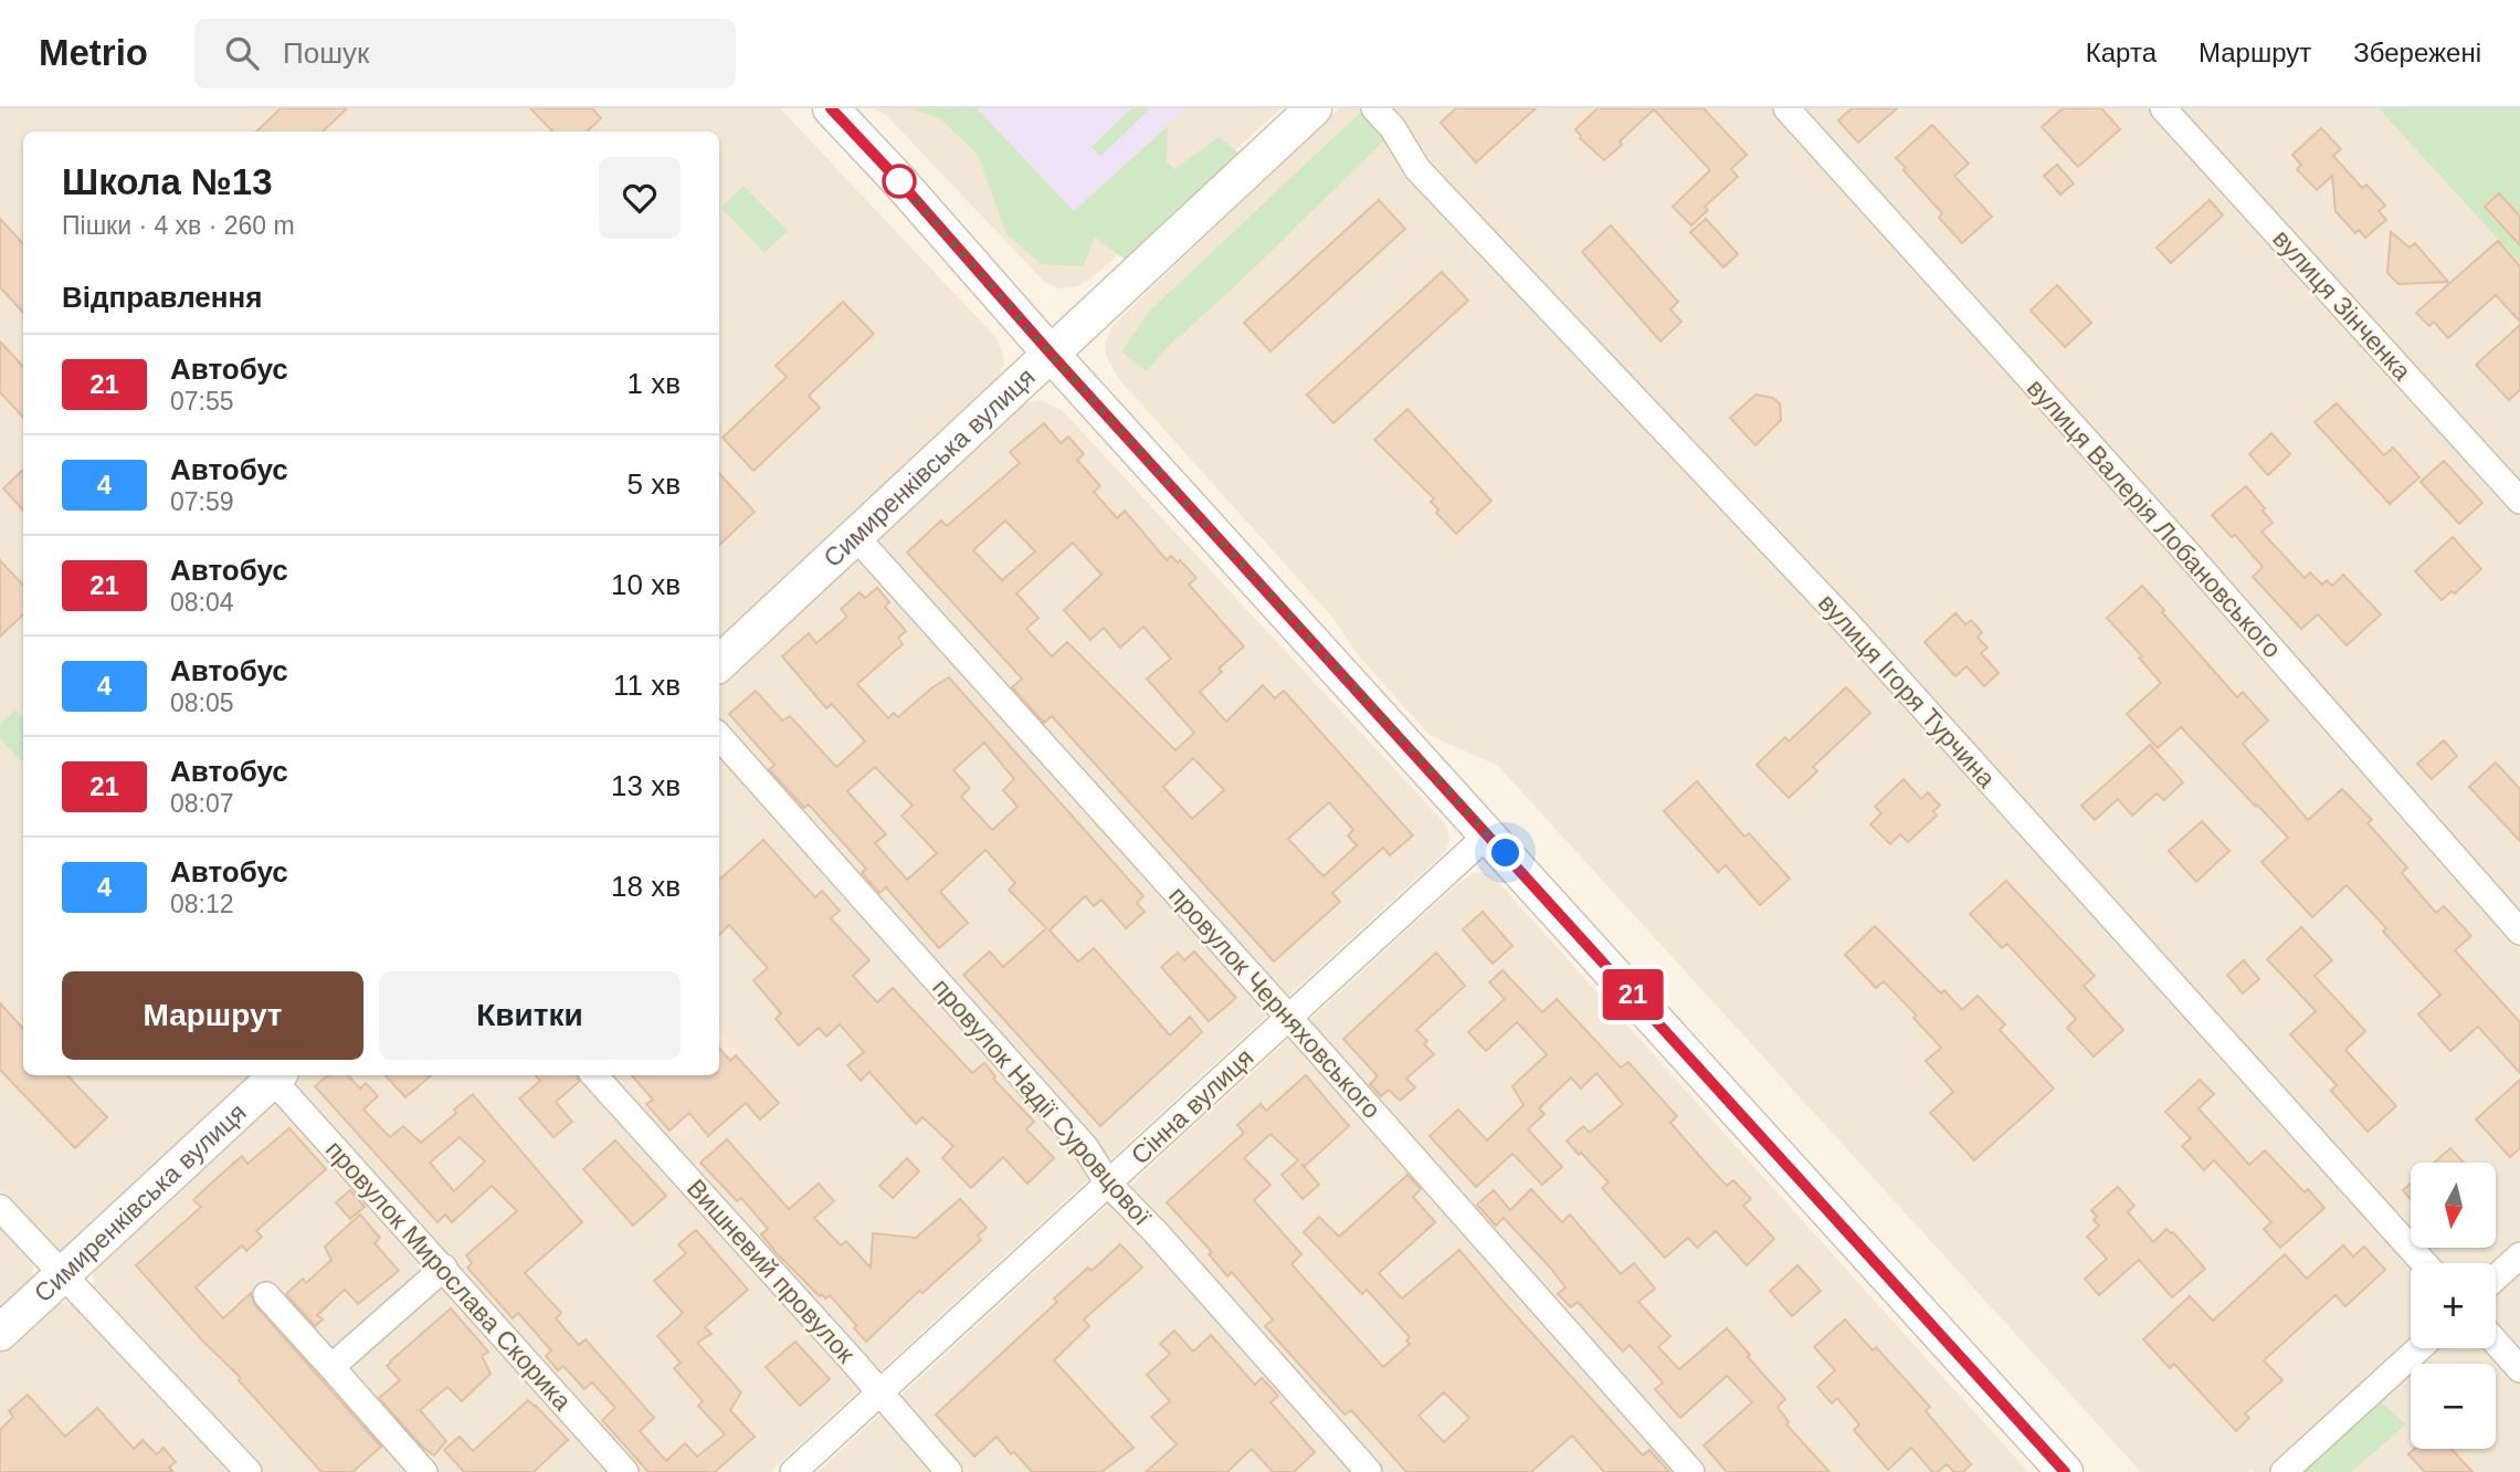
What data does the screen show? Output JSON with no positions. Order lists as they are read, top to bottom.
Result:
{
  "streets": {
    "main road": ["Симиренківська вулиця"],
    "street": [
      "вулиця Зінченка",
      "вулиця Валерія Лобановського",
      "вулиця Ігоря Турчина",
      "провулок Черняховського",
      "провулок Надії Суровцової",
      "Сінна вулиця",
      "Вишневий провулок",
      "провулок Мирослава Скорика"
    ]
  },
  "crossings": [
    ["Симиренківська вулиця", "провулок Черняховського"],
    ["Симиренківська вулиця", "провулок Мирослава Скорика"],
    ["провулок Черняховського", "Сінна вулиця"],
    ["провулок Надії Суровцової", "Сінна вулиця"],
    ["Сінна вулиця", "Вишневий провулок"]
  ],
  "lines": ["bus line 21"],
  "north": "bottom",
  "page": {
    "header": "Metrio",
    "search": "Пошук",
    "nav": ["Карта", "Маршрут", "Збережені"],
    "on_map": "21",
    "heading": [
      ["Школа №13", "Пішки · 4 хв · 260 m"],
      "Відправлення"
    ],
    "list": [
      {
        "mark": "21",
        "name": "Автобус",
        "note": "07:55",
        "value": "1 хв"
      },
      {
        "mark": "4",
        "name": "Автобус",
        "note": "07:59",
        "value": "5 хв"
      },
      {
        "mark": "21",
        "name": "Автобус",
        "note": "08:04",
        "value": "10 хв"
      },
      {
        "mark": "4",
        "name": "Автобус",
        "note": "08:05",
        "value": "11 хв"
      },
      {
        "mark": "21",
        "name": "Автобус",
        "note": "08:07",
        "value": "13 хв"
      },
      {
        "mark": "4",
        "name": "Автобус",
        "note": "08:12",
        "value": "18 хв"
      }
    ],
    "buttons": ["Маршрут", "Квитки"],
    "map_buttons": ["+", "−"]
  }
}
